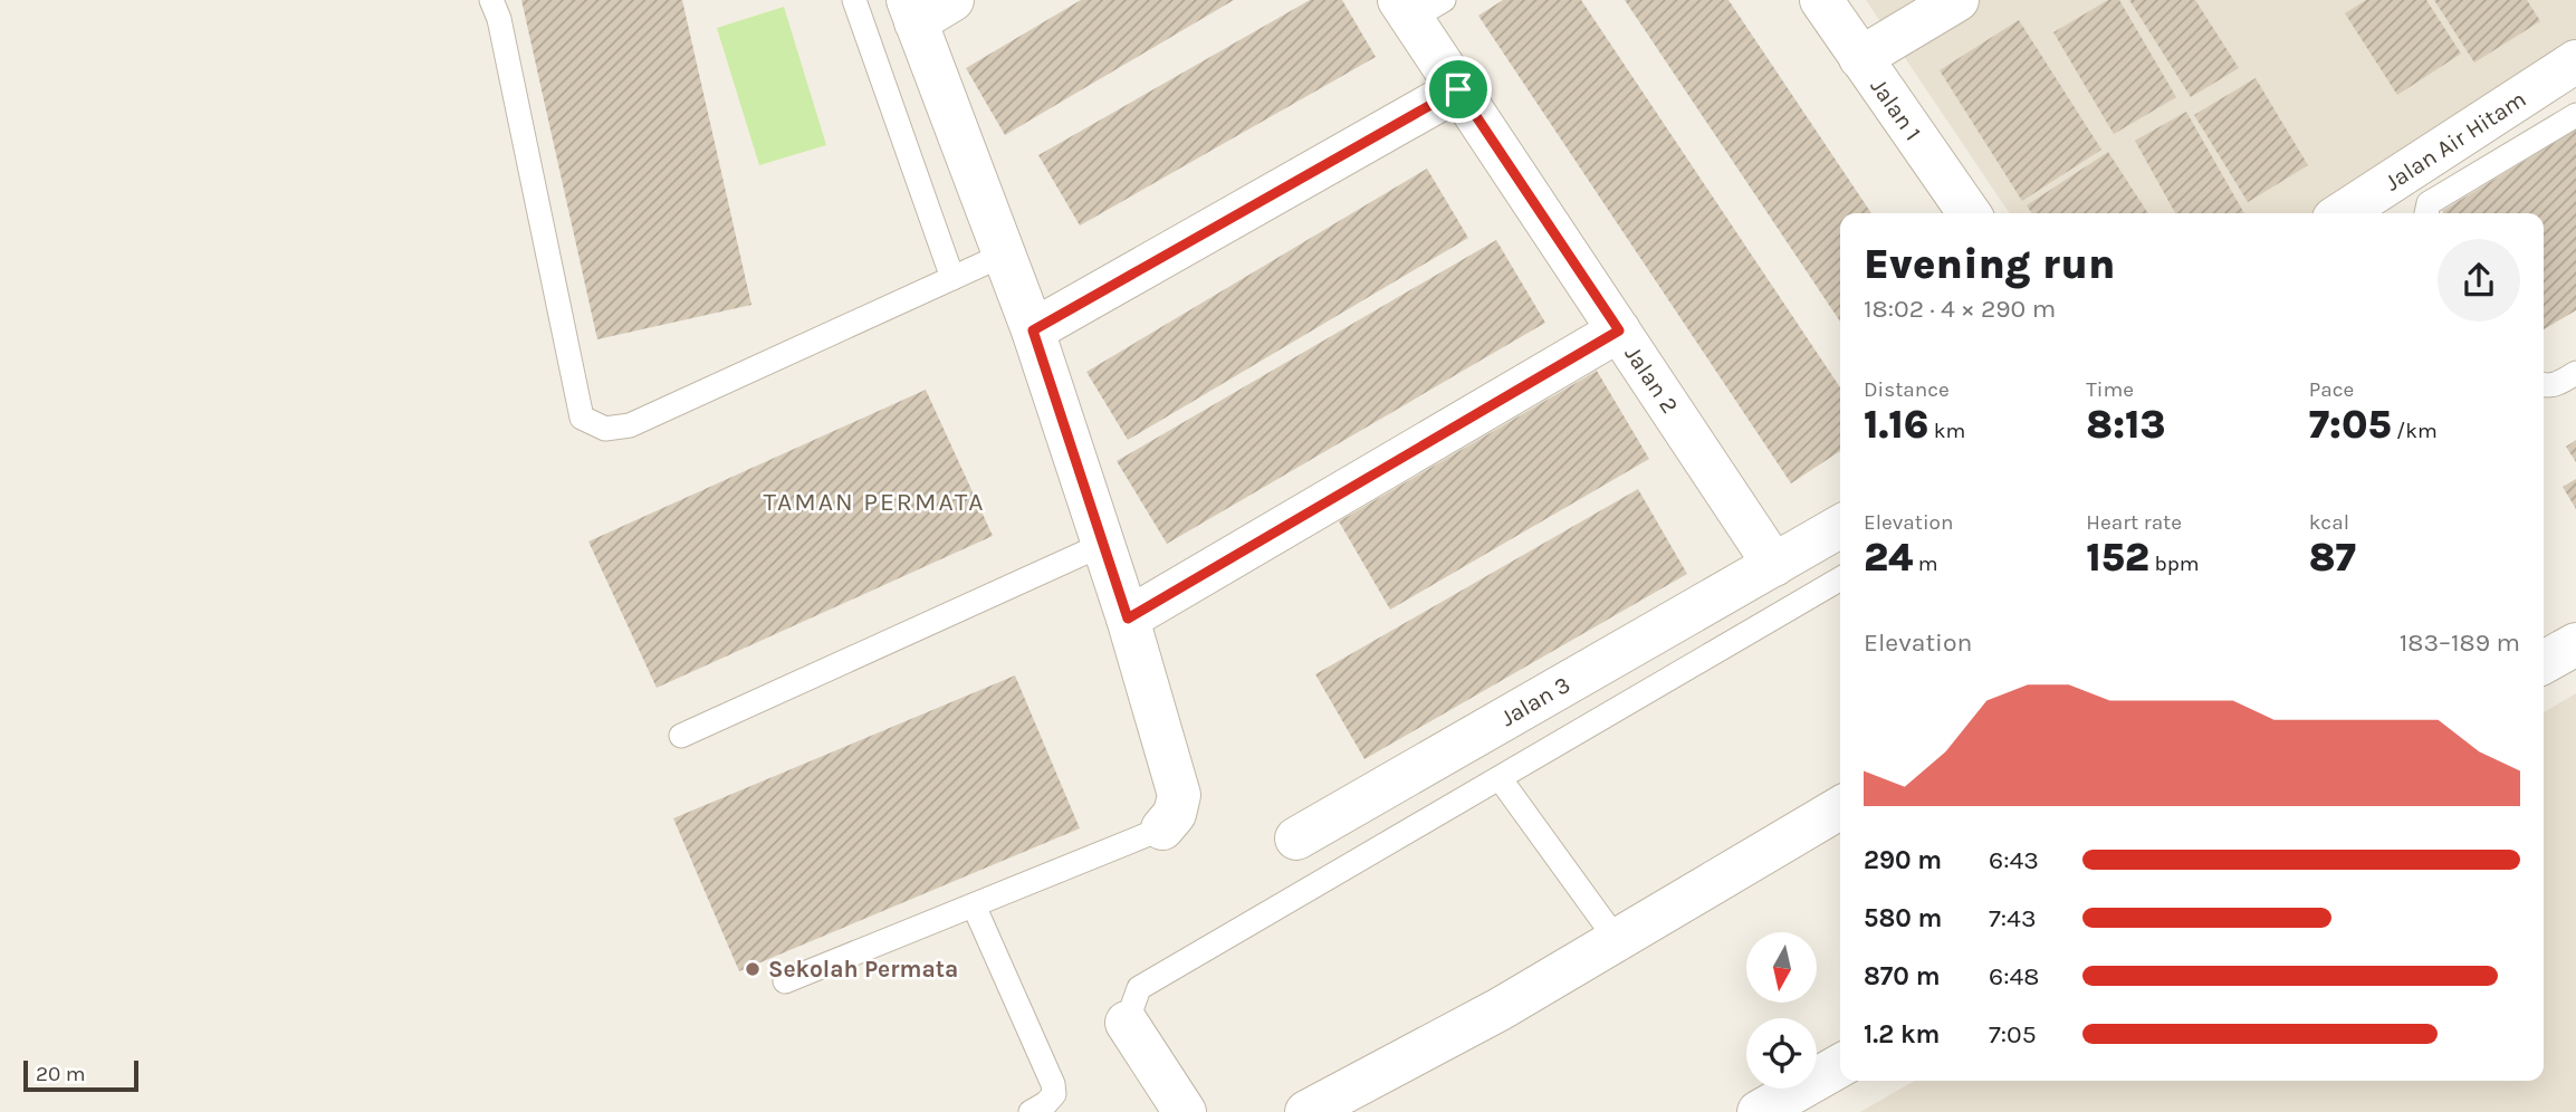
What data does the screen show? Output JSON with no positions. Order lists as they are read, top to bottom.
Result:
{
  "streets": {
    "street": [
      "Jalan 1",
      "Jalan Air Hitam",
      "Jalan 2",
      "Jalan 3"
    ]
  },
  "crossings": [
    ["Jalan 2", "Jalan 3"]
  ],
  "districts": ["TAMAN PERMATA"],
  "places": ["Sekolah Permata"],
  "scale_bar": "20 m",
  "north": "bottom",
  "page": {
    "heading": ["Evening run", "18:02 · 4 × 290 m"],
    "stats": [
      ["Distance", "1.16 km"],
      ["Time", "8:13"],
      ["Pace", "7:05 /km"],
      ["Elevation", "24 m"],
      ["Heart rate", "152 bpm"],
      ["kcal", "87"]
    ],
    "chart": ["Elevation", "183–189 m"],
    "list": [
      {
        "name": "290 m",
        "note": "6:43"
      },
      {
        "name": "580 m",
        "note": "7:43"
      },
      {
        "name": "870 m",
        "note": "6:48"
      },
      {
        "name": "1.2 km",
        "note": "7:05"
      }
    ],
    "scale": "20 m"
  }
}
